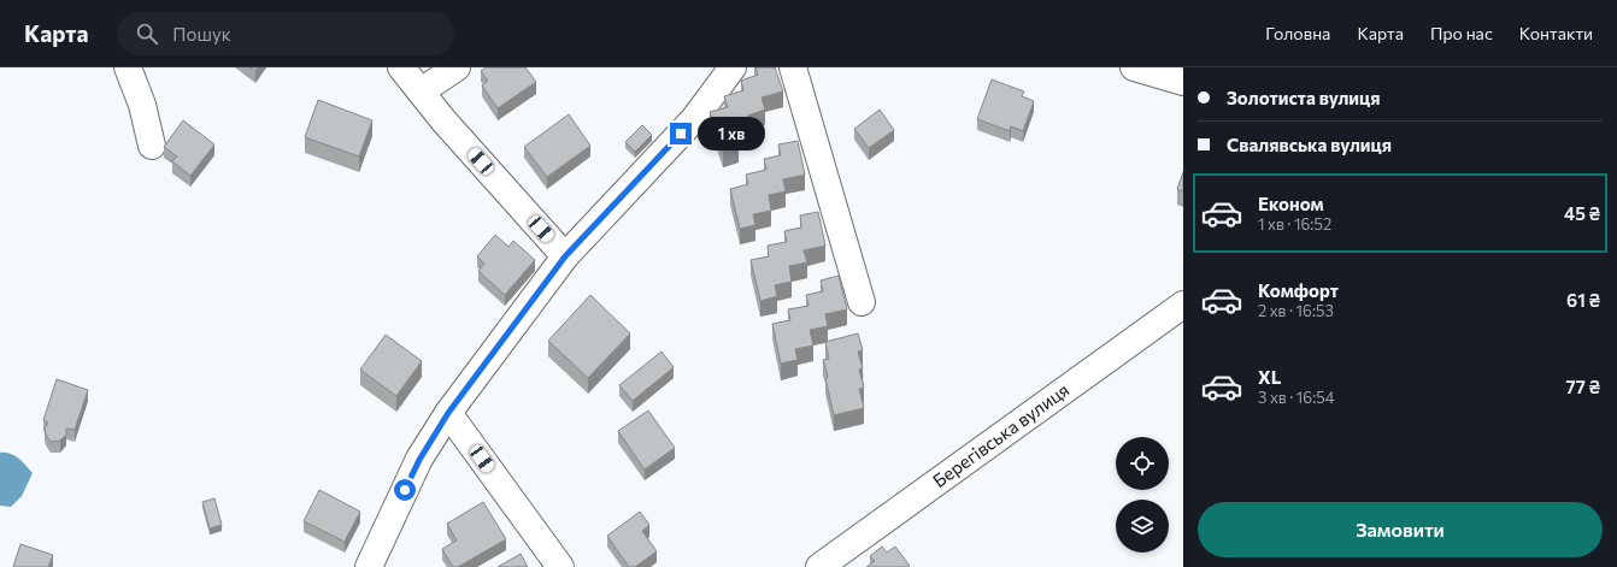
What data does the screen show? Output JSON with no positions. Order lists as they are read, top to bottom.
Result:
{
  "streets": {
    "street": ["Берегівська вулиця"]
  },
  "page": {
    "header": "Карта",
    "search": "Пошук",
    "nav": [
      "Головна",
      "Карта",
      "Про нас",
      "Контакти"
    ],
    "banner": ["Золотиста вулиця", "Свалявська вулиця"],
    "bubble": "1 хв",
    "list": [
      {
        "name": "Економ",
        "note": "1 хв · 16:52",
        "value": "45 ₴"
      },
      {
        "name": "Комфорт",
        "note": "2 хв · 16:53",
        "value": "61 ₴"
      },
      {
        "name": "XL",
        "note": "3 хв · 16:54",
        "value": "77 ₴"
      }
    ],
    "buttons": "Замовити"
  }
}
